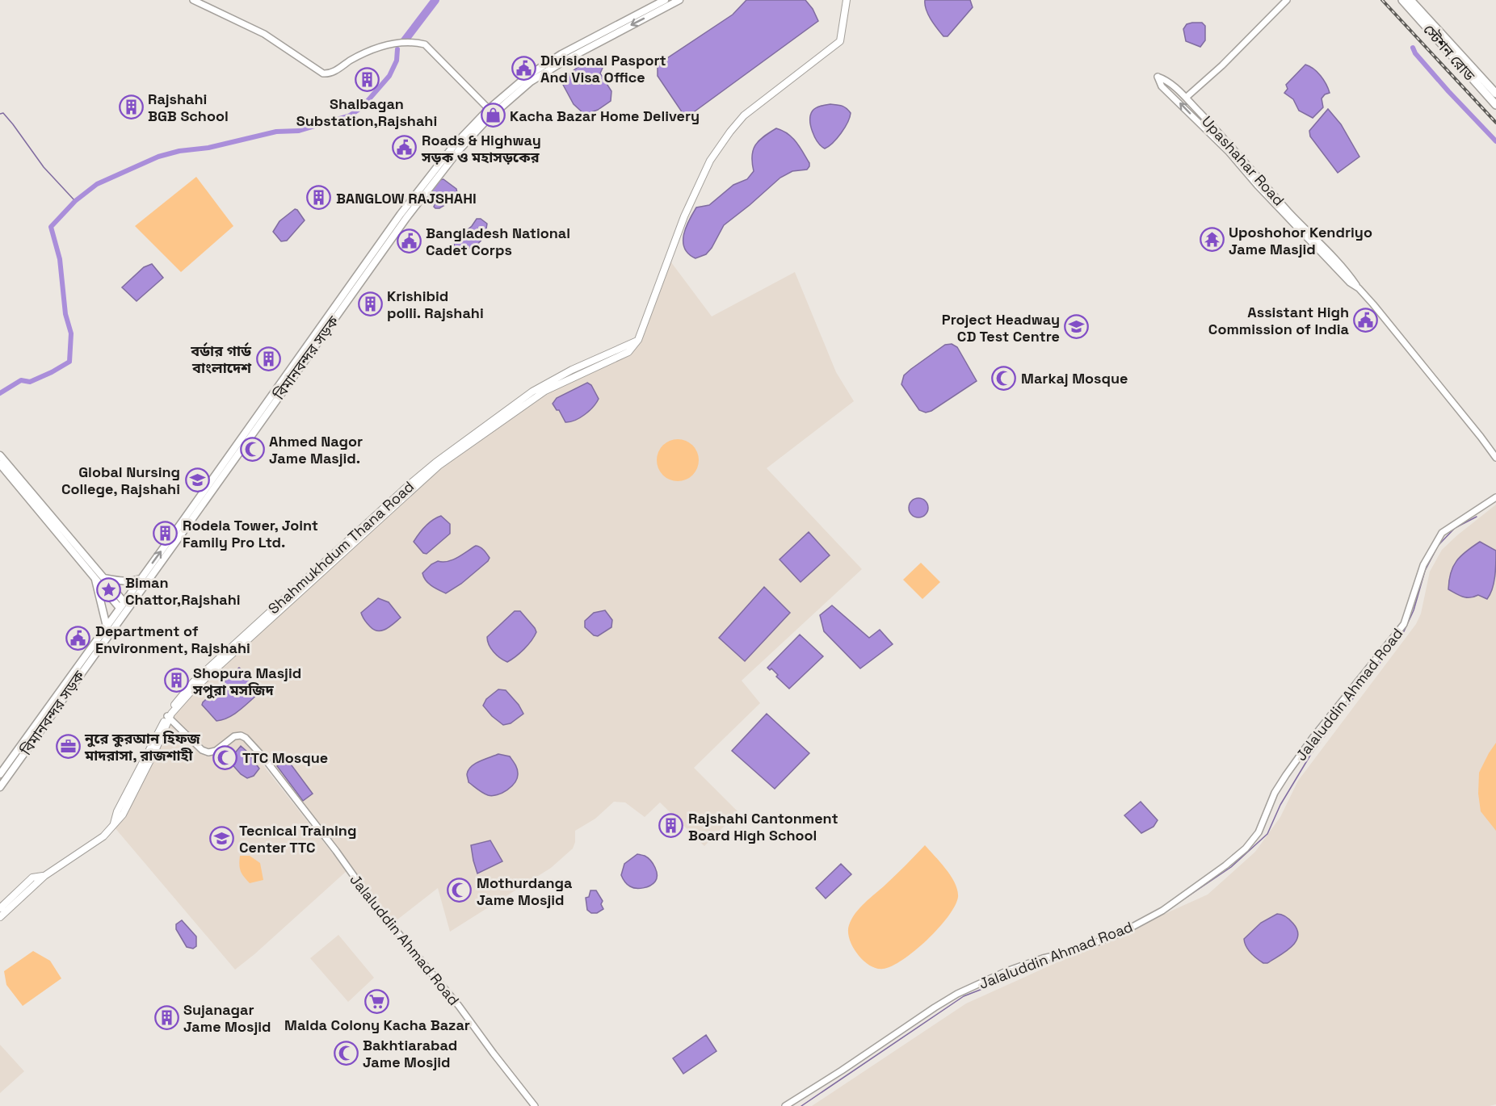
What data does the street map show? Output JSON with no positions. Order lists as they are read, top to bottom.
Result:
{
  "streets": {
    "highway": ["স্টেশন রোড"],
    "main road": ["বিমানবন্দর সড়ক", "Shahmukhdum Thana Road"],
    "street": ["Upashahar Road", "Jalaluddin Ahmad Road"]
  },
  "crossings": [
    ["Shahmukhdum Thana Road", "Jalaluddin Ahmad Road"]
  ],
  "places": {
    "public building": [
      "Divisional Pasport And Visa Office",
      "Roads & Highway সড়ক ও মহাসড়কের",
      "Bangladesh National Cadet Corps",
      "Assistant High Commission of India",
      "Department of Environment, Rajshahi"
    ],
    "building": [
      "Shalbagan Substation,Rajshahi",
      "Rajshahi BGB School",
      "BANGLOW RAJSHAHI",
      "Krishibid polli. Rajshahi",
      "বর্ডার গার্ড বাংলাদেশ",
      "Rodela Tower, Joint Family Pro Ltd.",
      "Shopura Masjid সপুরা মসজিদ",
      "Rajshahi Cantonment Board High School",
      "Sujanagar Jame Mosjid"
    ],
    "shop": ["Kacha Bazar Home Delivery"],
    "temple": ["Uposhohor Kendriyo Jame Masjid"],
    "school or university": ["Project Headway CD Test Centre", "Global Nursing College, Rajshahi", "Tecnical Training Center TTC"],
    "mosque": [
      "Markaj Mosque",
      "Ahmed Nagor Jame Masjid.",
      "TTC Mosque",
      "Mothurdanga Jame Mosjid",
      "Bakhtiarabad Jame Mosjid"
    ],
    "place": ["Biman Chattor,Rajshahi"],
    "office": ["নুরে কুরআন হিফজ মাদরাসা, রাজশাহী"],
    "supermarket": ["Malda Colony Kacha Bazar"]
  }
}
